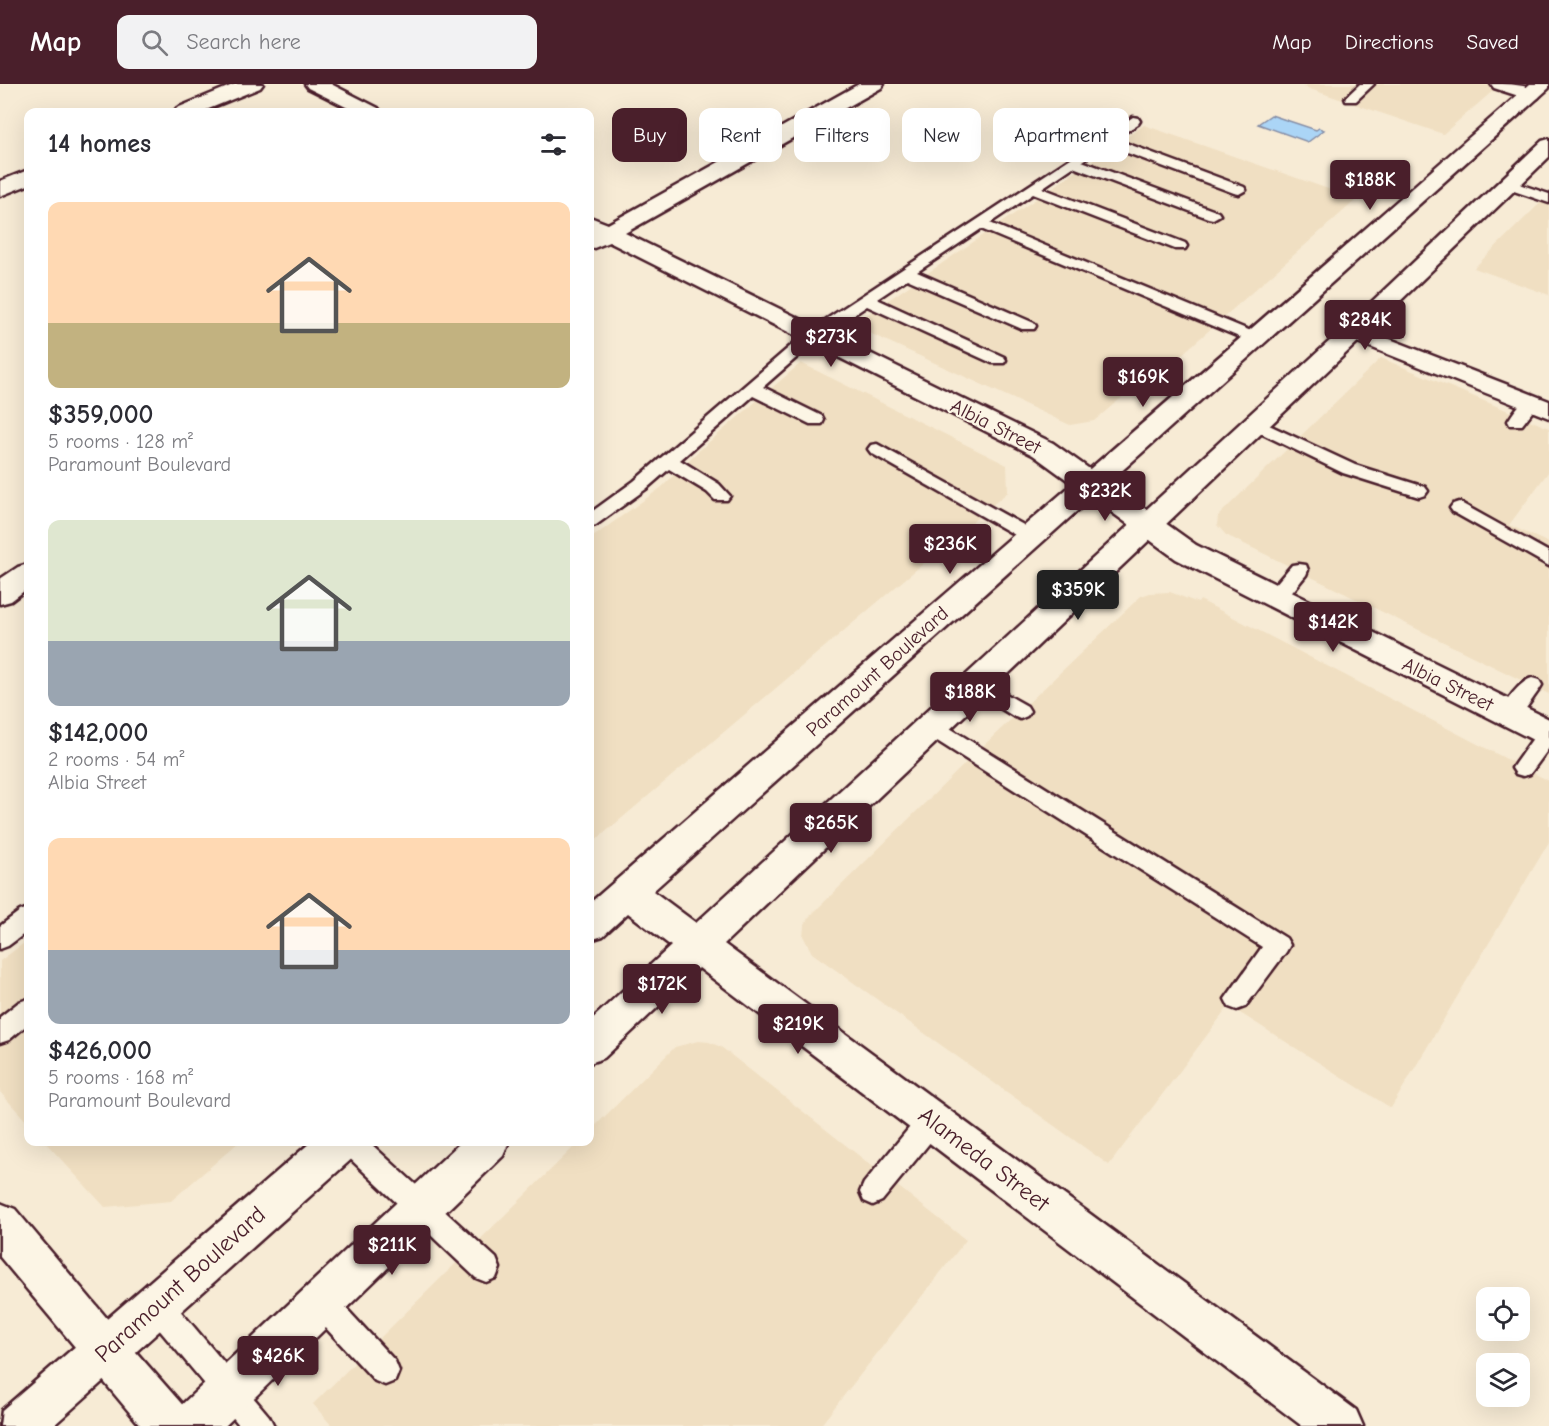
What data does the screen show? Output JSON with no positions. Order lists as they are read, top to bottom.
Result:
{
  "streets": {
    "main road": ["Albia Street", "Paramount Boulevard", "Alameda Street"]
  },
  "crossings": [
    ["Albia Street", "Paramount Boulevard"],
    ["Paramount Boulevard", "Alameda Street"]
  ],
  "page": {
    "header": "Map",
    "search": "Search here",
    "nav": ["Map", "Directions", "Saved"],
    "chip": [
      "Buy",
      "Rent",
      "Filters",
      "New",
      "Apartment"
    ],
    "heading": "14 homes",
    "price": [
      "$188K",
      "$284K",
      "$273K",
      "$169K",
      "$232K",
      "$236K",
      "$359K",
      "$142K",
      "$188K",
      "$265K",
      "$172K",
      "$219K",
      "$211K",
      "$426K"
    ],
    "list": [
      {
        "name": "$359,000",
        "note": "5 rooms · 128 m² · Paramount Boulevard"
      },
      {
        "name": "$142,000",
        "note": "2 rooms · 54 m² · Albia Street"
      },
      {
        "name": "$426,000",
        "note": "5 rooms · 168 m² · Paramount Boulevard"
      }
    ]
  }
}
